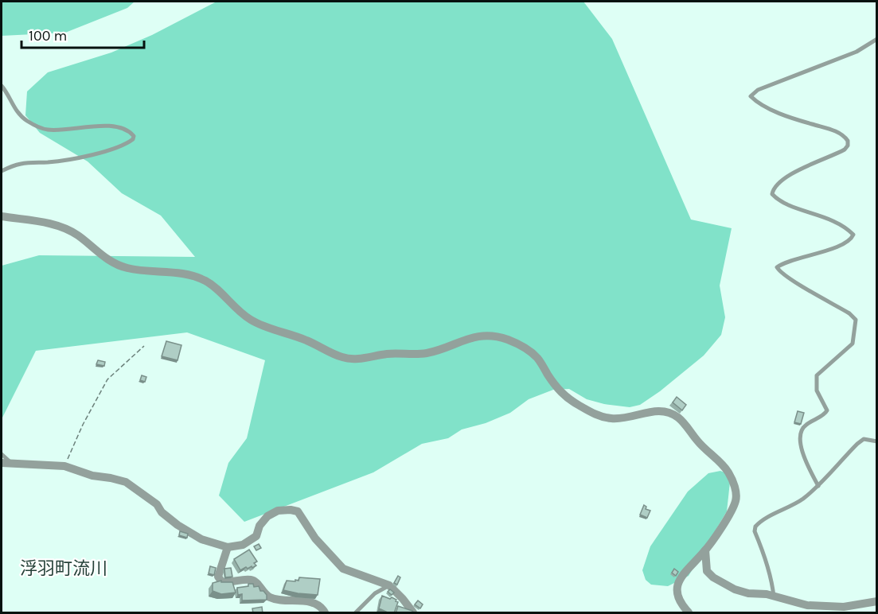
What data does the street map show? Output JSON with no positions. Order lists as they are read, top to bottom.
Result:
{
  "districts": ["浮羽町流川"],
  "scale_bar": "100 m"
}
